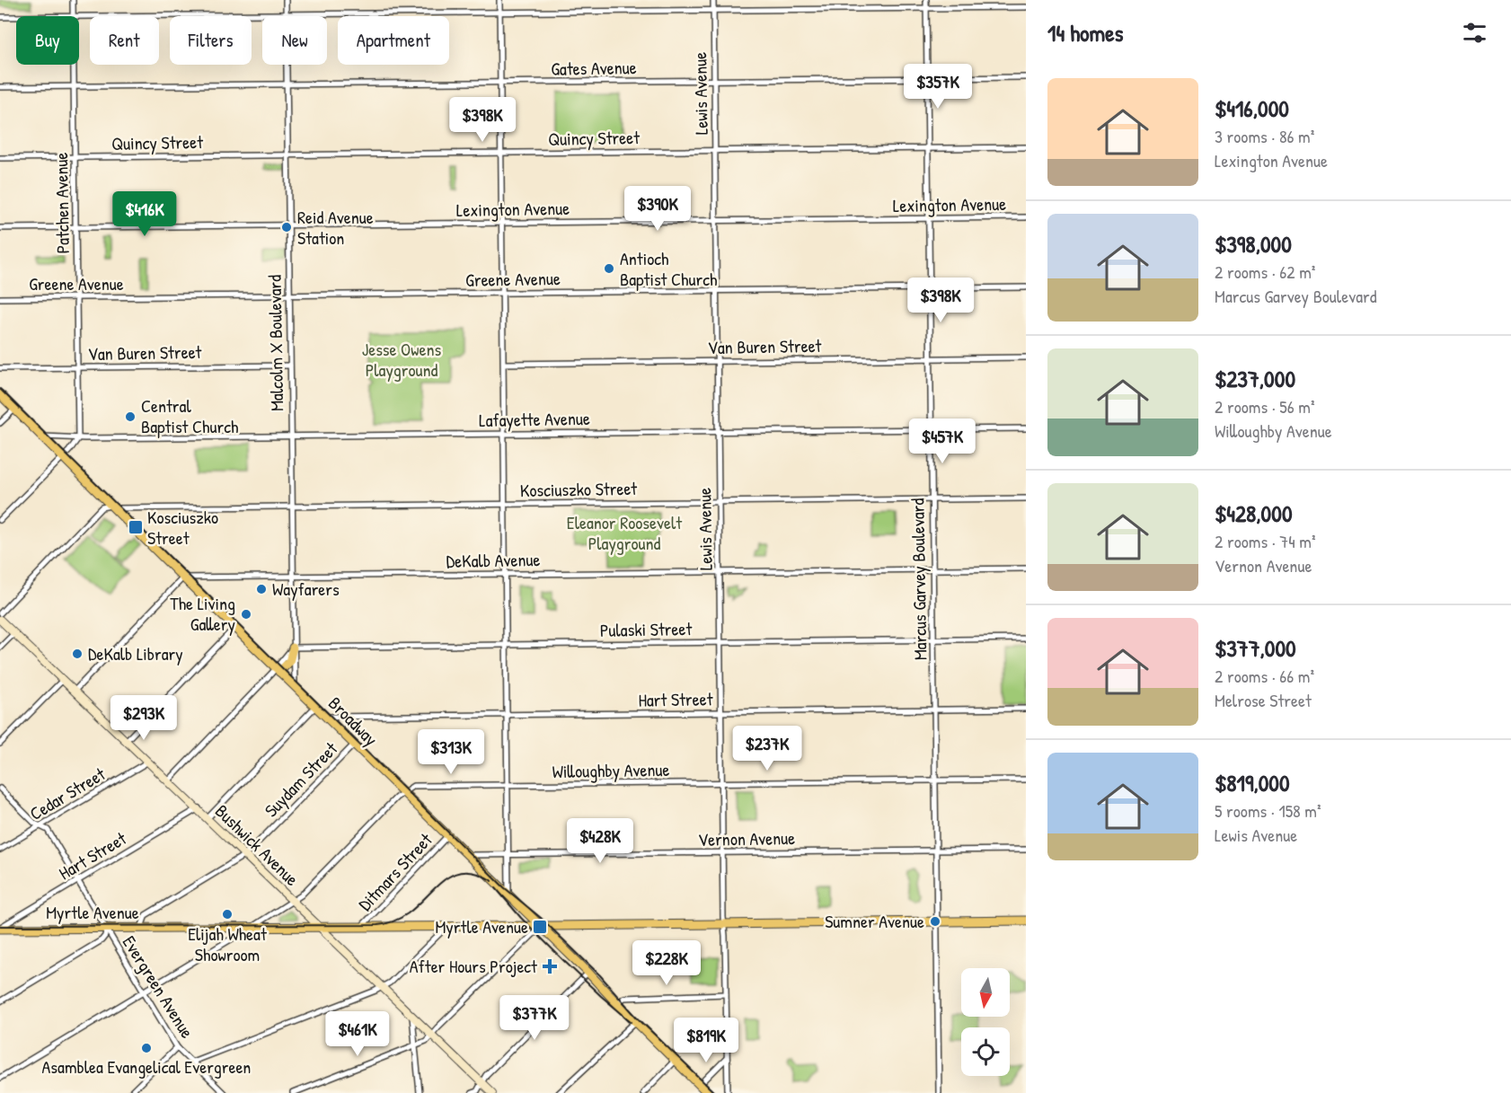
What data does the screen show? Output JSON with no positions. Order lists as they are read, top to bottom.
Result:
{
  "streets": {
    "main road": ["Broadway", "Bushwick Avenue", "Myrtle Avenue"],
    "street": [
      "Gates Avenue",
      "Lewis Avenue",
      "Quincy Street",
      "Patchen Avenue",
      "Lexington Avenue",
      "Greene Avenue",
      "Malcolm X Boulevard",
      "Van Buren Street",
      "Lafayette Avenue",
      "Kosciuszko Street",
      "DeKalb Avenue",
      "Marcus Garvey Boulevard",
      "Pulaski Street",
      "Hart Street",
      "Willoughby Avenue",
      "Suydam Street",
      "Cedar Street",
      "Vernon Avenue",
      "Ditmars Street",
      "Evergreen Avenue"
    ]
  },
  "crossings": [
    ["Gates Avenue", "Lewis Avenue"],
    ["Gates Avenue", "Patchen Avenue"],
    ["Gates Avenue", "Malcolm X Boulevard"],
    ["Gates Avenue", "Marcus Garvey Boulevard"],
    ["Lewis Avenue", "Quincy Street"],
    ["Lewis Avenue", "Lexington Avenue"],
    ["Lewis Avenue", "Greene Avenue"],
    ["Lewis Avenue", "Van Buren Street"],
    ["Lewis Avenue", "Lafayette Avenue"],
    ["Lewis Avenue", "Kosciuszko Street"],
    ["Lewis Avenue", "DeKalb Avenue"],
    ["Lewis Avenue", "Pulaski Street"],
    ["Lewis Avenue", "Hart Street"],
    ["Lewis Avenue", "Willoughby Avenue"],
    ["Lewis Avenue", "Vernon Avenue"],
    ["Lewis Avenue", "Myrtle Avenue"],
    ["Quincy Street", "Patchen Avenue"],
    ["Quincy Street", "Malcolm X Boulevard"],
    ["Quincy Street", "Marcus Garvey Boulevard"],
    ["Patchen Avenue", "Lexington Avenue"],
    ["Patchen Avenue", "Greene Avenue"],
    ["Patchen Avenue", "Van Buren Street"],
    ["Patchen Avenue", "Lafayette Avenue"],
    ["Lexington Avenue", "Malcolm X Boulevard"],
    ["Lexington Avenue", "Marcus Garvey Boulevard"],
    ["Greene Avenue", "Malcolm X Boulevard"],
    ["Greene Avenue", "Marcus Garvey Boulevard"],
    ["Malcolm X Boulevard", "Van Buren Street"],
    ["Malcolm X Boulevard", "Lafayette Avenue"],
    ["Malcolm X Boulevard", "Kosciuszko Street"],
    ["Malcolm X Boulevard", "DeKalb Avenue"],
    ["Malcolm X Boulevard", "Pulaski Street"],
    ["Malcolm X Boulevard", "Broadway"],
    ["Van Buren Street", "Marcus Garvey Boulevard"],
    ["Lafayette Avenue", "Marcus Garvey Boulevard"],
    ["Lafayette Avenue", "Broadway"],
    ["Kosciuszko Street", "Marcus Garvey Boulevard"],
    ["Kosciuszko Street", "Broadway"],
    ["DeKalb Avenue", "Marcus Garvey Boulevard"],
    ["DeKalb Avenue", "Broadway"],
    ["Marcus Garvey Boulevard", "Pulaski Street"],
    ["Marcus Garvey Boulevard", "Hart Street"],
    ["Marcus Garvey Boulevard", "Willoughby Avenue"],
    ["Marcus Garvey Boulevard", "Vernon Avenue"],
    ["Marcus Garvey Boulevard", "Myrtle Avenue"],
    ["Hart Street", "Broadway"],
    ["Hart Street", "Bushwick Avenue"],
    ["Hart Street", "Myrtle Avenue"],
    ["Hart Street", "Evergreen Avenue"],
    ["Broadway", "Willoughby Avenue"],
    ["Broadway", "Suydam Street"],
    ["Broadway", "Vernon Avenue"],
    ["Broadway", "Ditmars Street"],
    ["Broadway", "Myrtle Avenue"],
    ["Willoughby Avenue", "Bushwick Avenue"],
    ["Willoughby Avenue", "Myrtle Avenue"],
    ["Suydam Street", "Bushwick Avenue"],
    ["Suydam Street", "Myrtle Avenue"],
    ["Cedar Street", "Bushwick Avenue"],
    ["Cedar Street", "Evergreen Avenue"],
    ["Bushwick Avenue", "Myrtle Avenue"],
    ["Ditmars Street", "Myrtle Avenue"],
    ["Myrtle Avenue", "Evergreen Avenue"]
  ],
  "parks": ["Jesse Owens Playground", "Eleanor Roosevelt Playground"],
  "places": {
    "other": [
      "Reid Avenue Station",
      "Antioch Baptist Church",
      "Central Baptist Church",
      "Wayfarers",
      "The Living Gallery",
      "DeKalb Library",
      "Elijah Wheat Showroom",
      "Sumner Avenue",
      "Asamblea Evangelical Evergreen"
    ],
    "transit": ["Kosciuszko Street", "Myrtle Avenue"],
    "health": ["After Hours Project"]
  },
  "north": "bottom",
  "page": {
    "heading": "14 homes",
    "chip": [
      "Buy",
      "Rent",
      "Filters",
      "New",
      "Apartment"
    ],
    "price": [
      "$357K",
      "$398K",
      "$390K",
      "$416K",
      "$398K",
      "$457K",
      "$293K",
      "$237K",
      "$313K",
      "$428K",
      "$228K",
      "$377K",
      "$461K",
      "$819K"
    ],
    "list": [
      {
        "name": "$416,000",
        "note": "3 rooms · 86 m² · Lexington Avenue"
      },
      {
        "name": "$398,000",
        "note": "2 rooms · 62 m² · Marcus Garvey Boulevard"
      },
      {
        "name": "$237,000",
        "note": "2 rooms · 56 m² · Willoughby Avenue"
      },
      {
        "name": "$428,000",
        "note": "2 rooms · 74 m² · Vernon Avenue"
      },
      {
        "name": "$377,000",
        "note": "2 rooms · 66 m² · Melrose Street"
      },
      {
        "name": "$819,000",
        "note": "5 rooms · 158 m² · Lewis Avenue"
      }
    ]
  }
}
